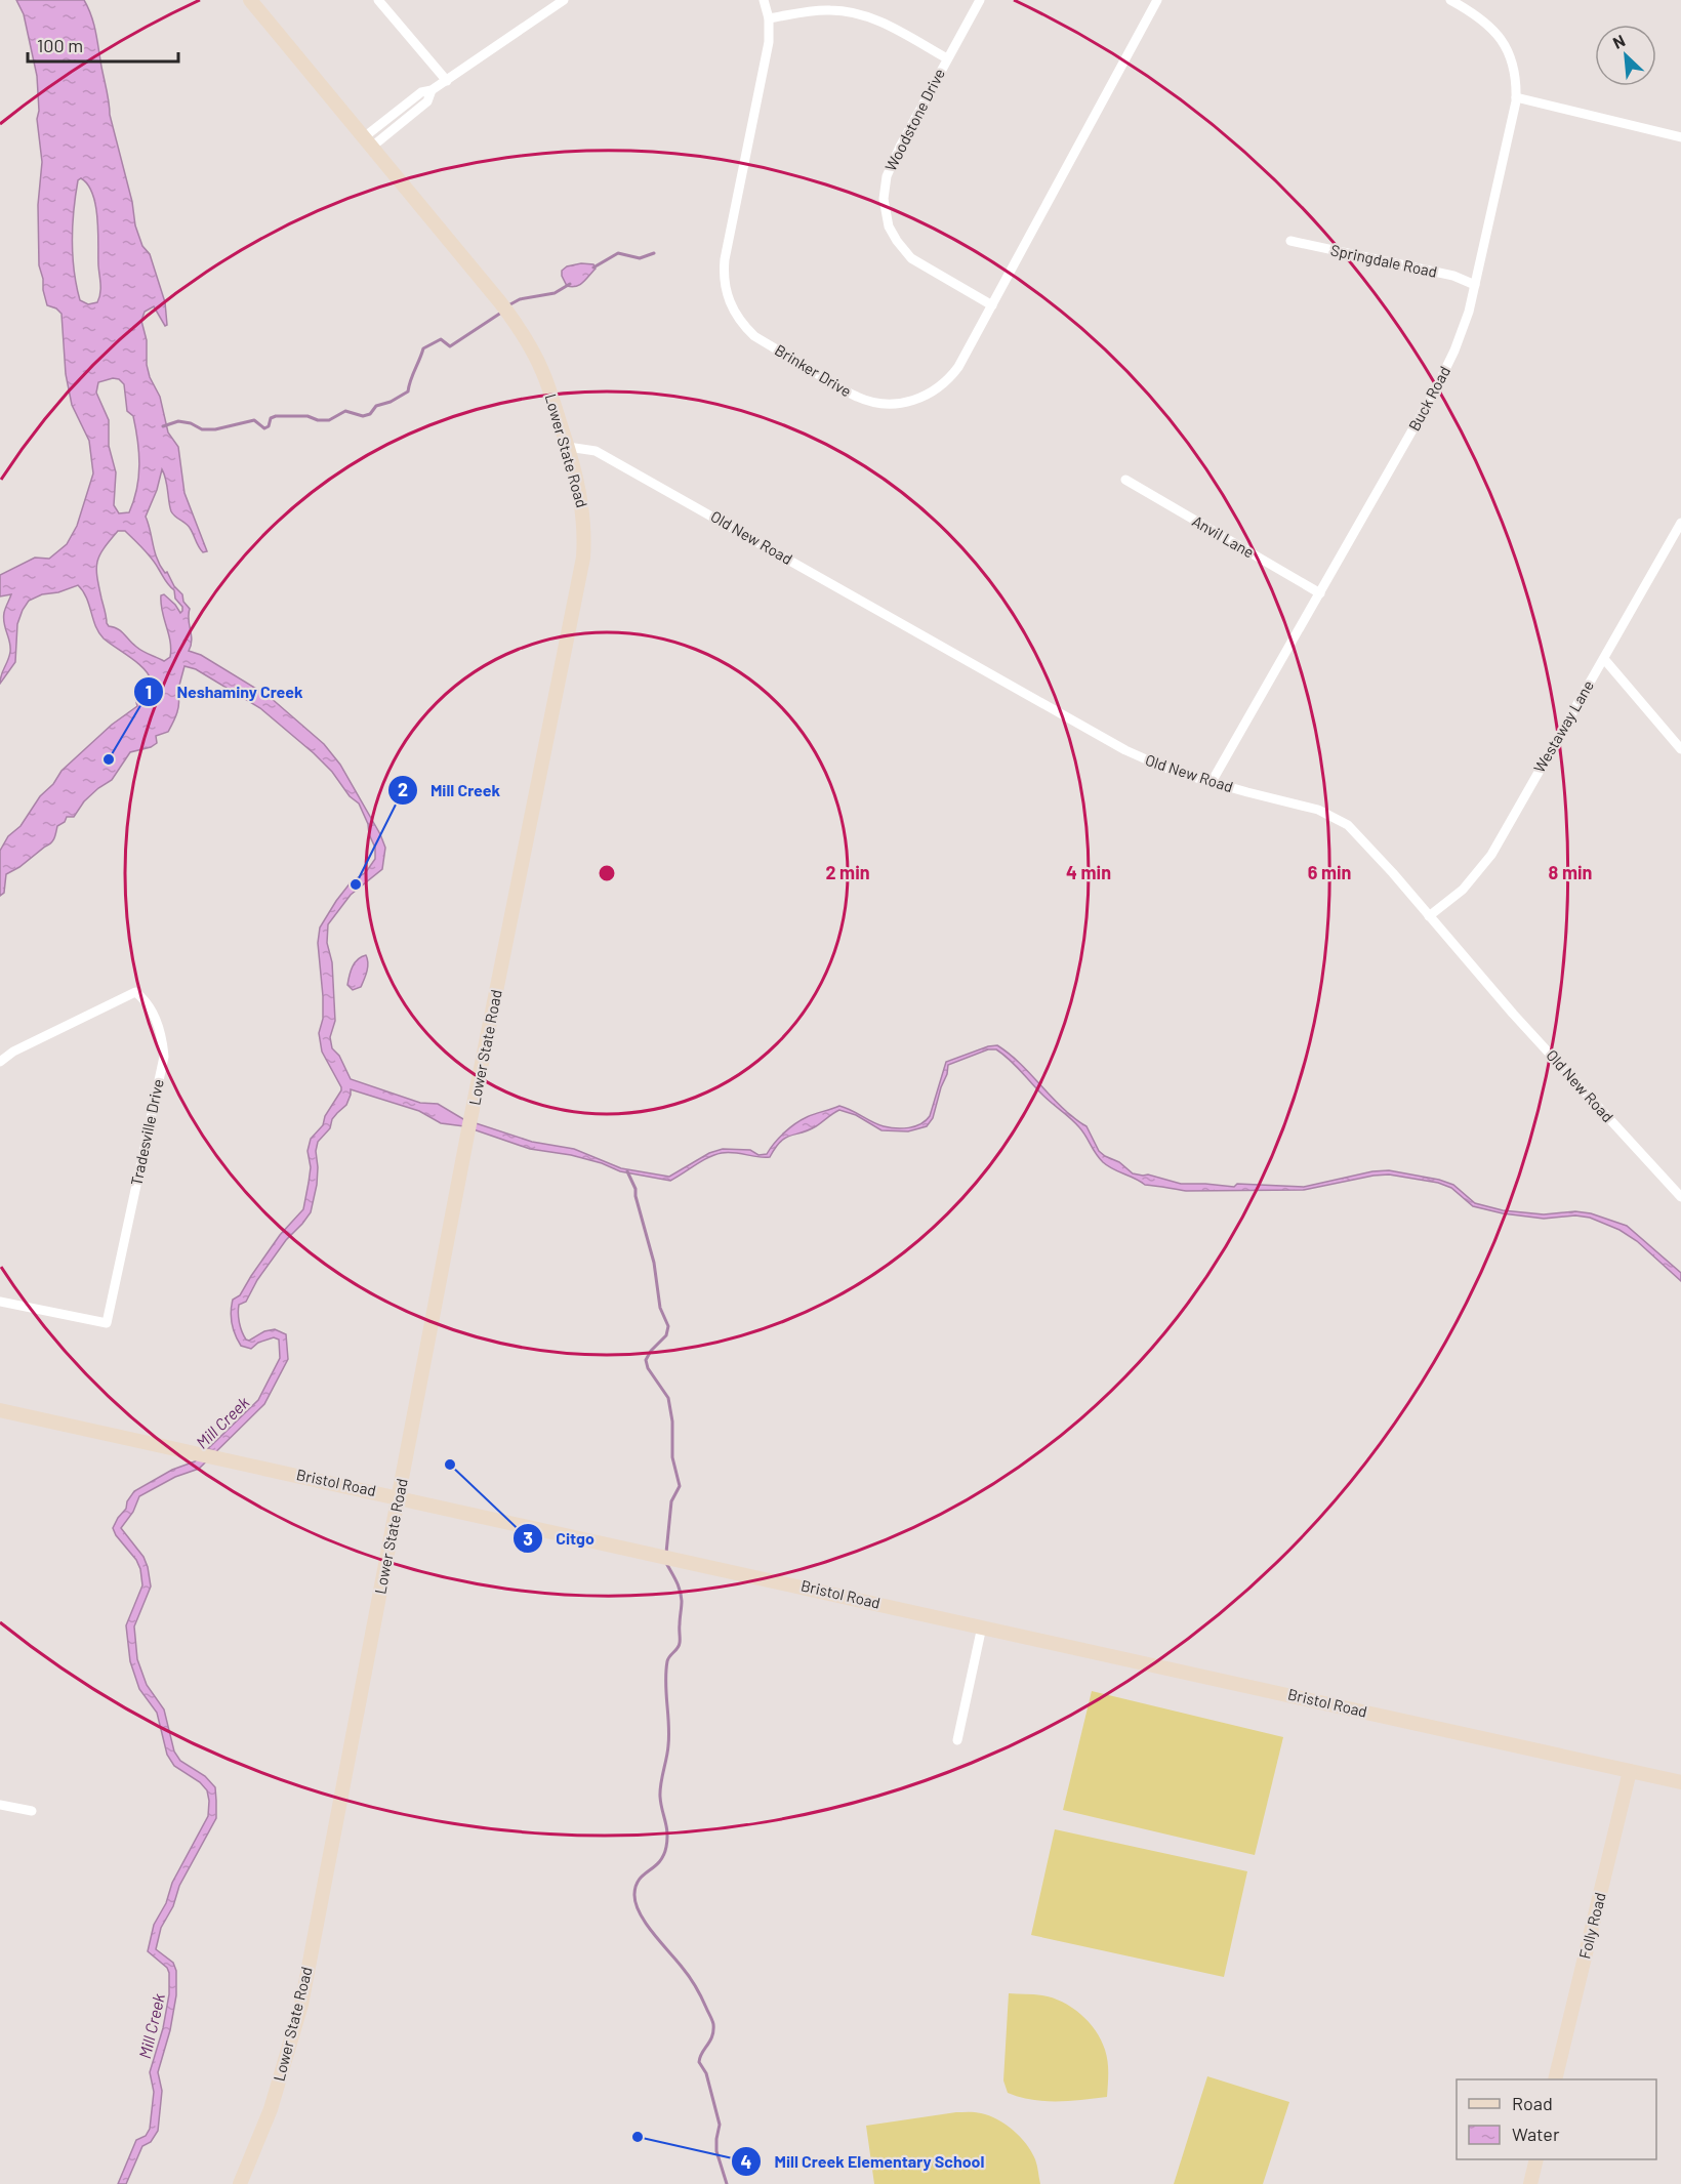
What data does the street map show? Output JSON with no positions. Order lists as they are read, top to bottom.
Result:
{
  "streets": {
    "main road": ["Lower State Road", "Bristol Road", "Folly Road"],
    "street": [
      "Woodstone Drive",
      "Springdale Road",
      "Brinker Drive",
      "Buck Road",
      "Anvil Lane",
      "Old New Road",
      "Westaway Lane",
      "Tradesville Drive"
    ]
  },
  "crossings": [
    ["Woodstone Drive", "Brinker Drive"],
    ["Springdale Road", "Buck Road"],
    ["Buck Road", "Anvil Lane"],
    ["Buck Road", "Old New Road"],
    ["Lower State Road", "Old New Road"],
    ["Lower State Road", "Bristol Road"],
    ["Old New Road", "Westaway Lane"],
    ["Bristol Road", "Folly Road"]
  ],
  "water": ["Mill Creek"],
  "places": [
    "Neshaminy Creek",
    "Mill Creek",
    "Citgo",
    "Mill Creek Elementary School"
  ],
  "legend": ["Road", "Water"],
  "scale_bar": "100 m",
  "north": "top left",
  "rings": [
    "2 min",
    "4 min",
    "6 min",
    "8 min"
  ]
}
